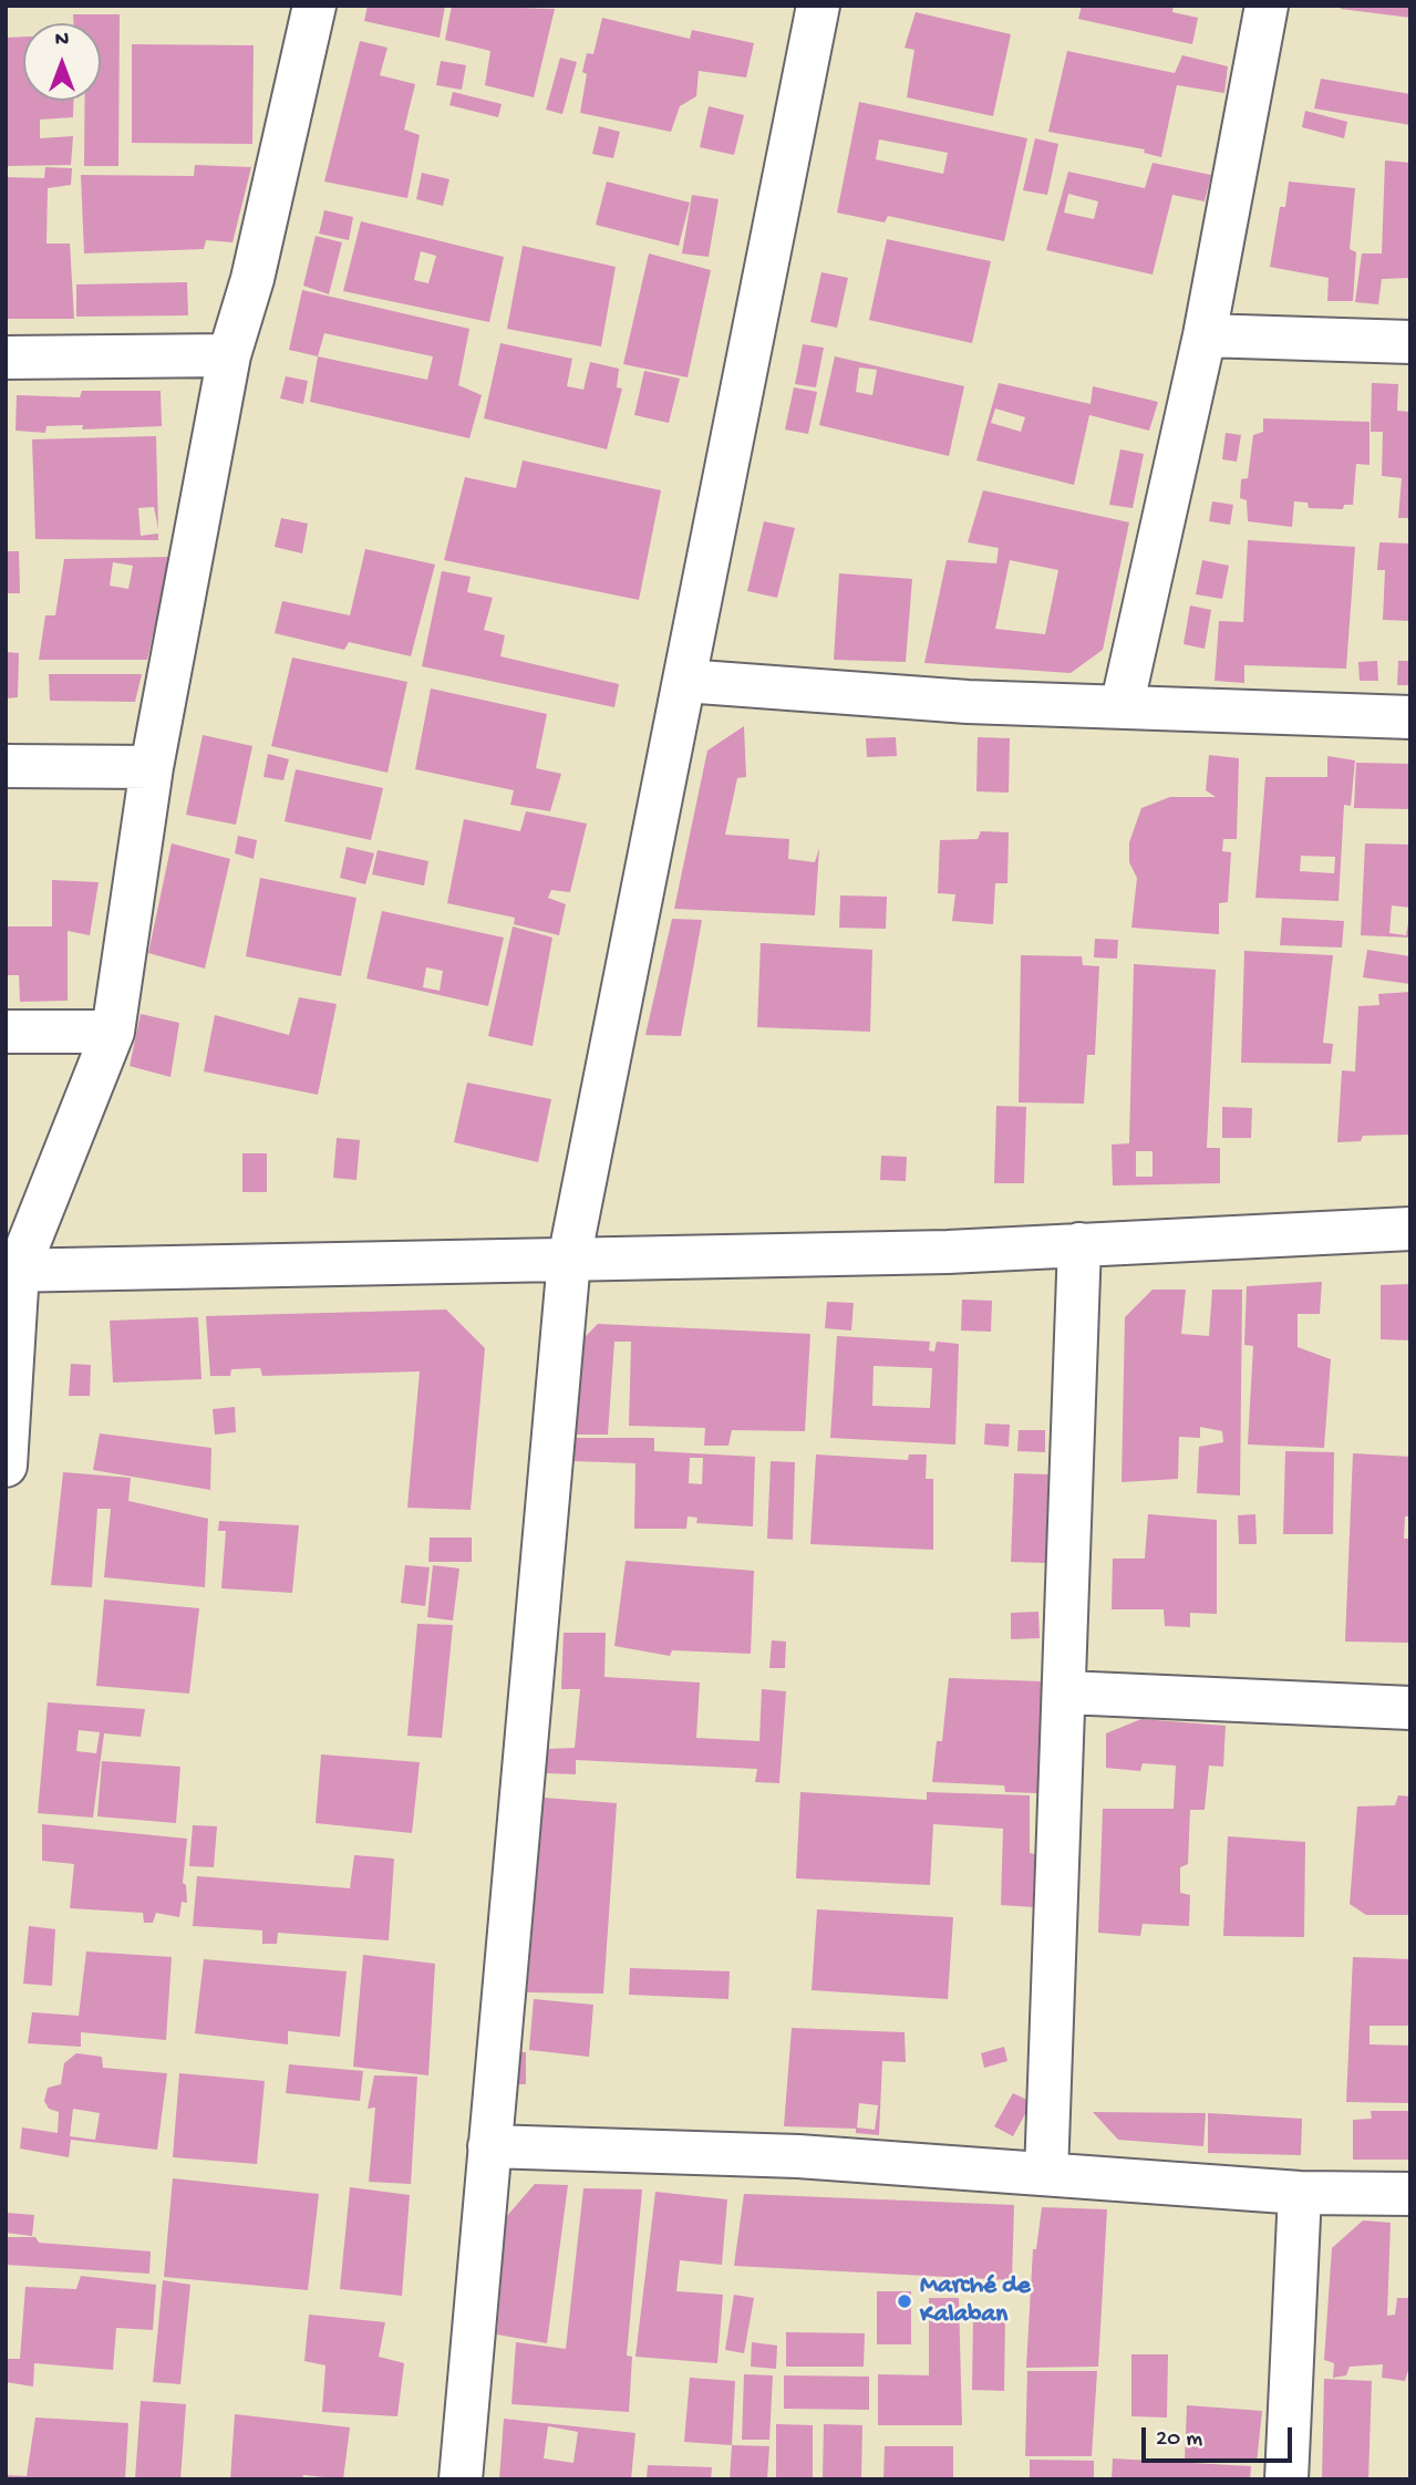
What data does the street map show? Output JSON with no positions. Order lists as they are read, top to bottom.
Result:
{
  "places": ["Marché de Kalaban"],
  "scale_bar": "20 m",
  "north": "top"
}
